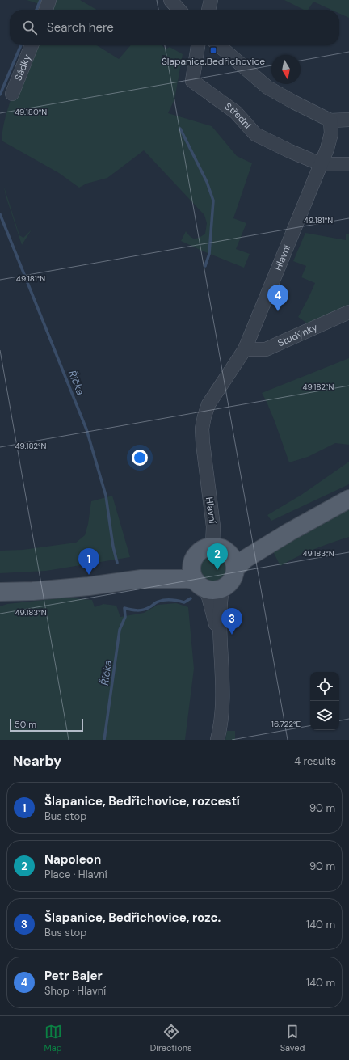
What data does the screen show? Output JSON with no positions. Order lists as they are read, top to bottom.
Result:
{
  "streets": {
    "street": [
      "Sádky",
      "Střední",
      "Hlavní",
      "Studýnky"
    ]
  },
  "crossings": [
    ["Střední", "Hlavní"],
    ["Hlavní", "Studýnky"]
  ],
  "water": ["Říčka"],
  "places": {
    "transit": ["Šlapanice,Bedřichovice"]
  },
  "scale_bar": "50 m",
  "north": "bottom",
  "page": {
    "search": "Search here",
    "pins": [
      "4",
      "2",
      "1",
      "3"
    ],
    "scale": "50 m",
    "heading": ["Nearby", "4 results"],
    "list": [
      {
        "mark": "1",
        "name": "Šlapanice, Bedřichovice, rozcestí",
        "note": "Bus stop",
        "value": "90 m"
      },
      {
        "mark": "2",
        "name": "Napoleon",
        "note": "Place · Hlavní",
        "value": "90 m"
      },
      {
        "mark": "3",
        "name": "Šlapanice, Bedřichovice, rozc.",
        "note": "Bus stop",
        "value": "140 m"
      },
      {
        "mark": "4",
        "name": "Petr Bajer",
        "note": "Shop · Hlavní",
        "value": "140 m"
      }
    ],
    "nav": ["Map", "Directions", "Saved"]
  },
  "coordinates": [
    "49.180°N",
    "49.181°N",
    "49.182°N",
    "49.183°N",
    "16.722°E"
  ]
}
